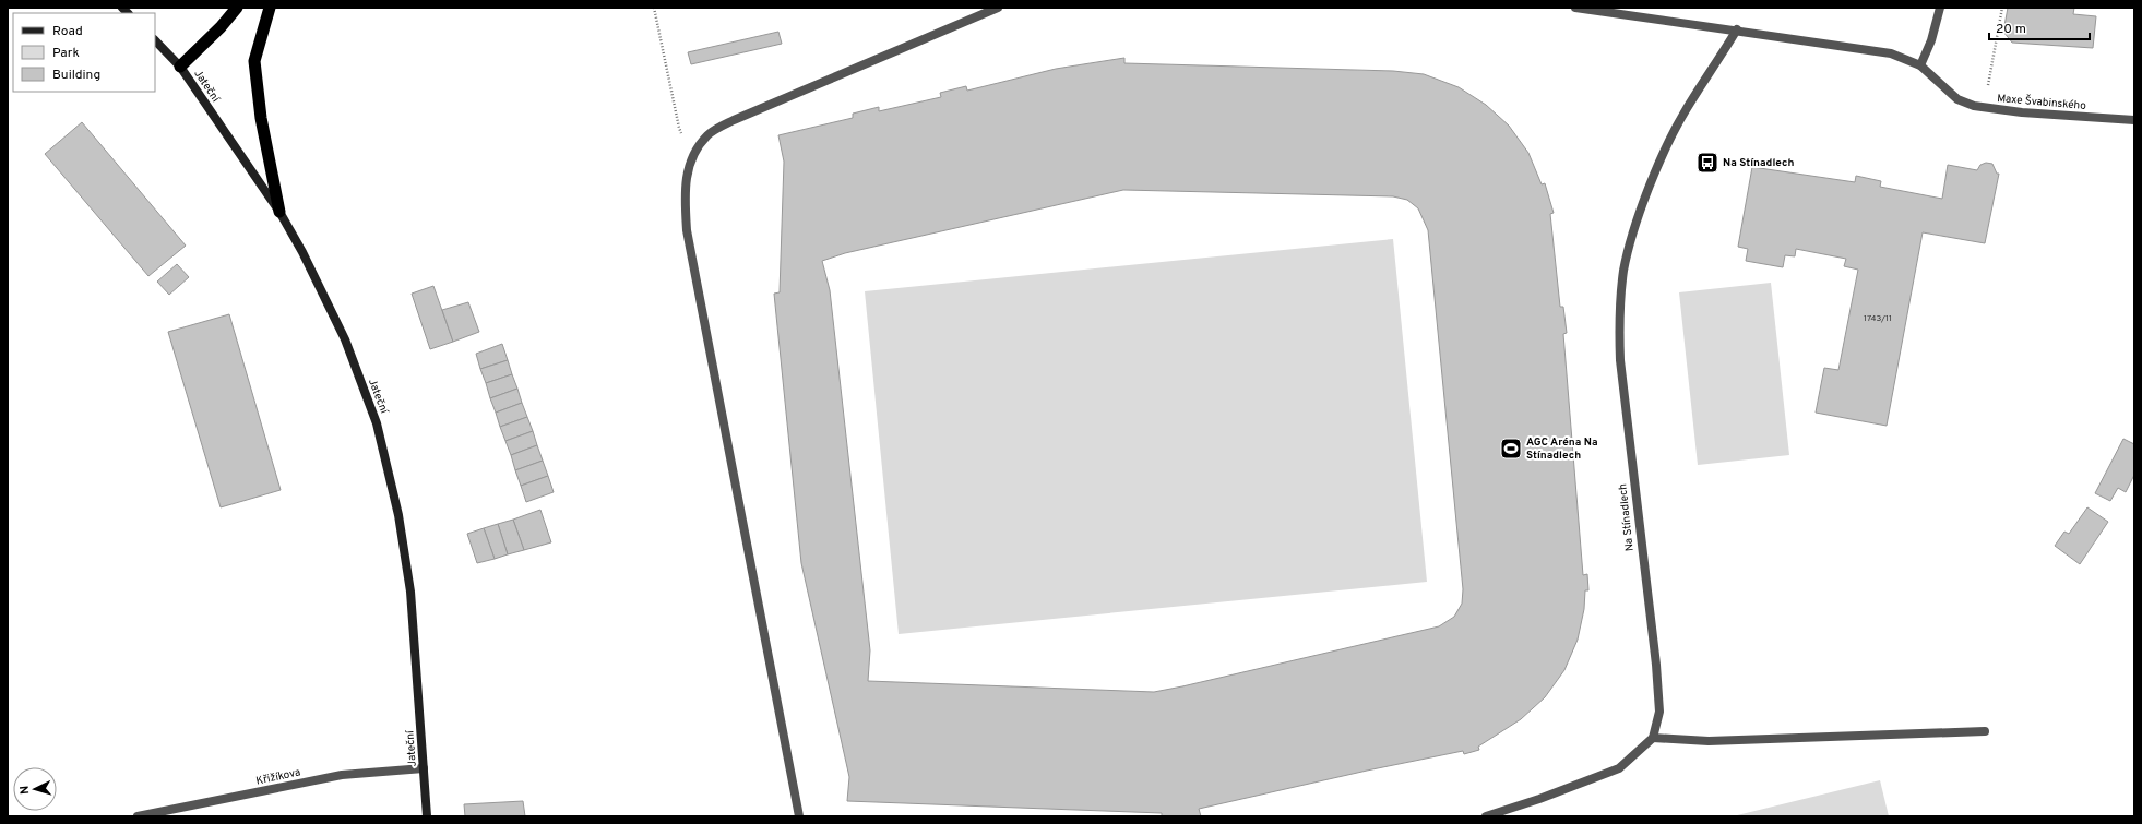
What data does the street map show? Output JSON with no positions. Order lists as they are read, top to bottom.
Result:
{
  "streets": {
    "main road": ["Jateční"],
    "street": ["Maxe Švabinského", "Na Stínadlech", "Křižíkova"]
  },
  "crossings": [
    ["Jateční", "Křižíkova"]
  ],
  "places": {
    "bus stop": ["Na Stínadlech"],
    "sports": ["AGC Aréna Na Stínadlech"]
  },
  "house_numbers": ["1743/11"],
  "legend": ["Road", "Park", "Building"],
  "scale_bar": "20 m",
  "north": "left"
}
